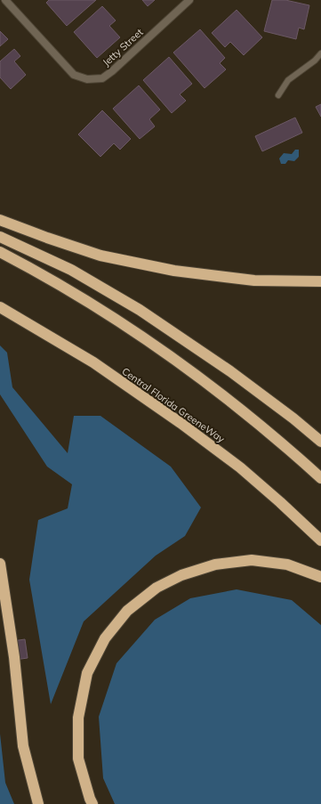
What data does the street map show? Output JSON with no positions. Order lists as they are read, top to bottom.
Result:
{
  "streets": {
    "highway": ["Central Florida GreeneWay"],
    "street": ["Jetty Street"]
  }
}
